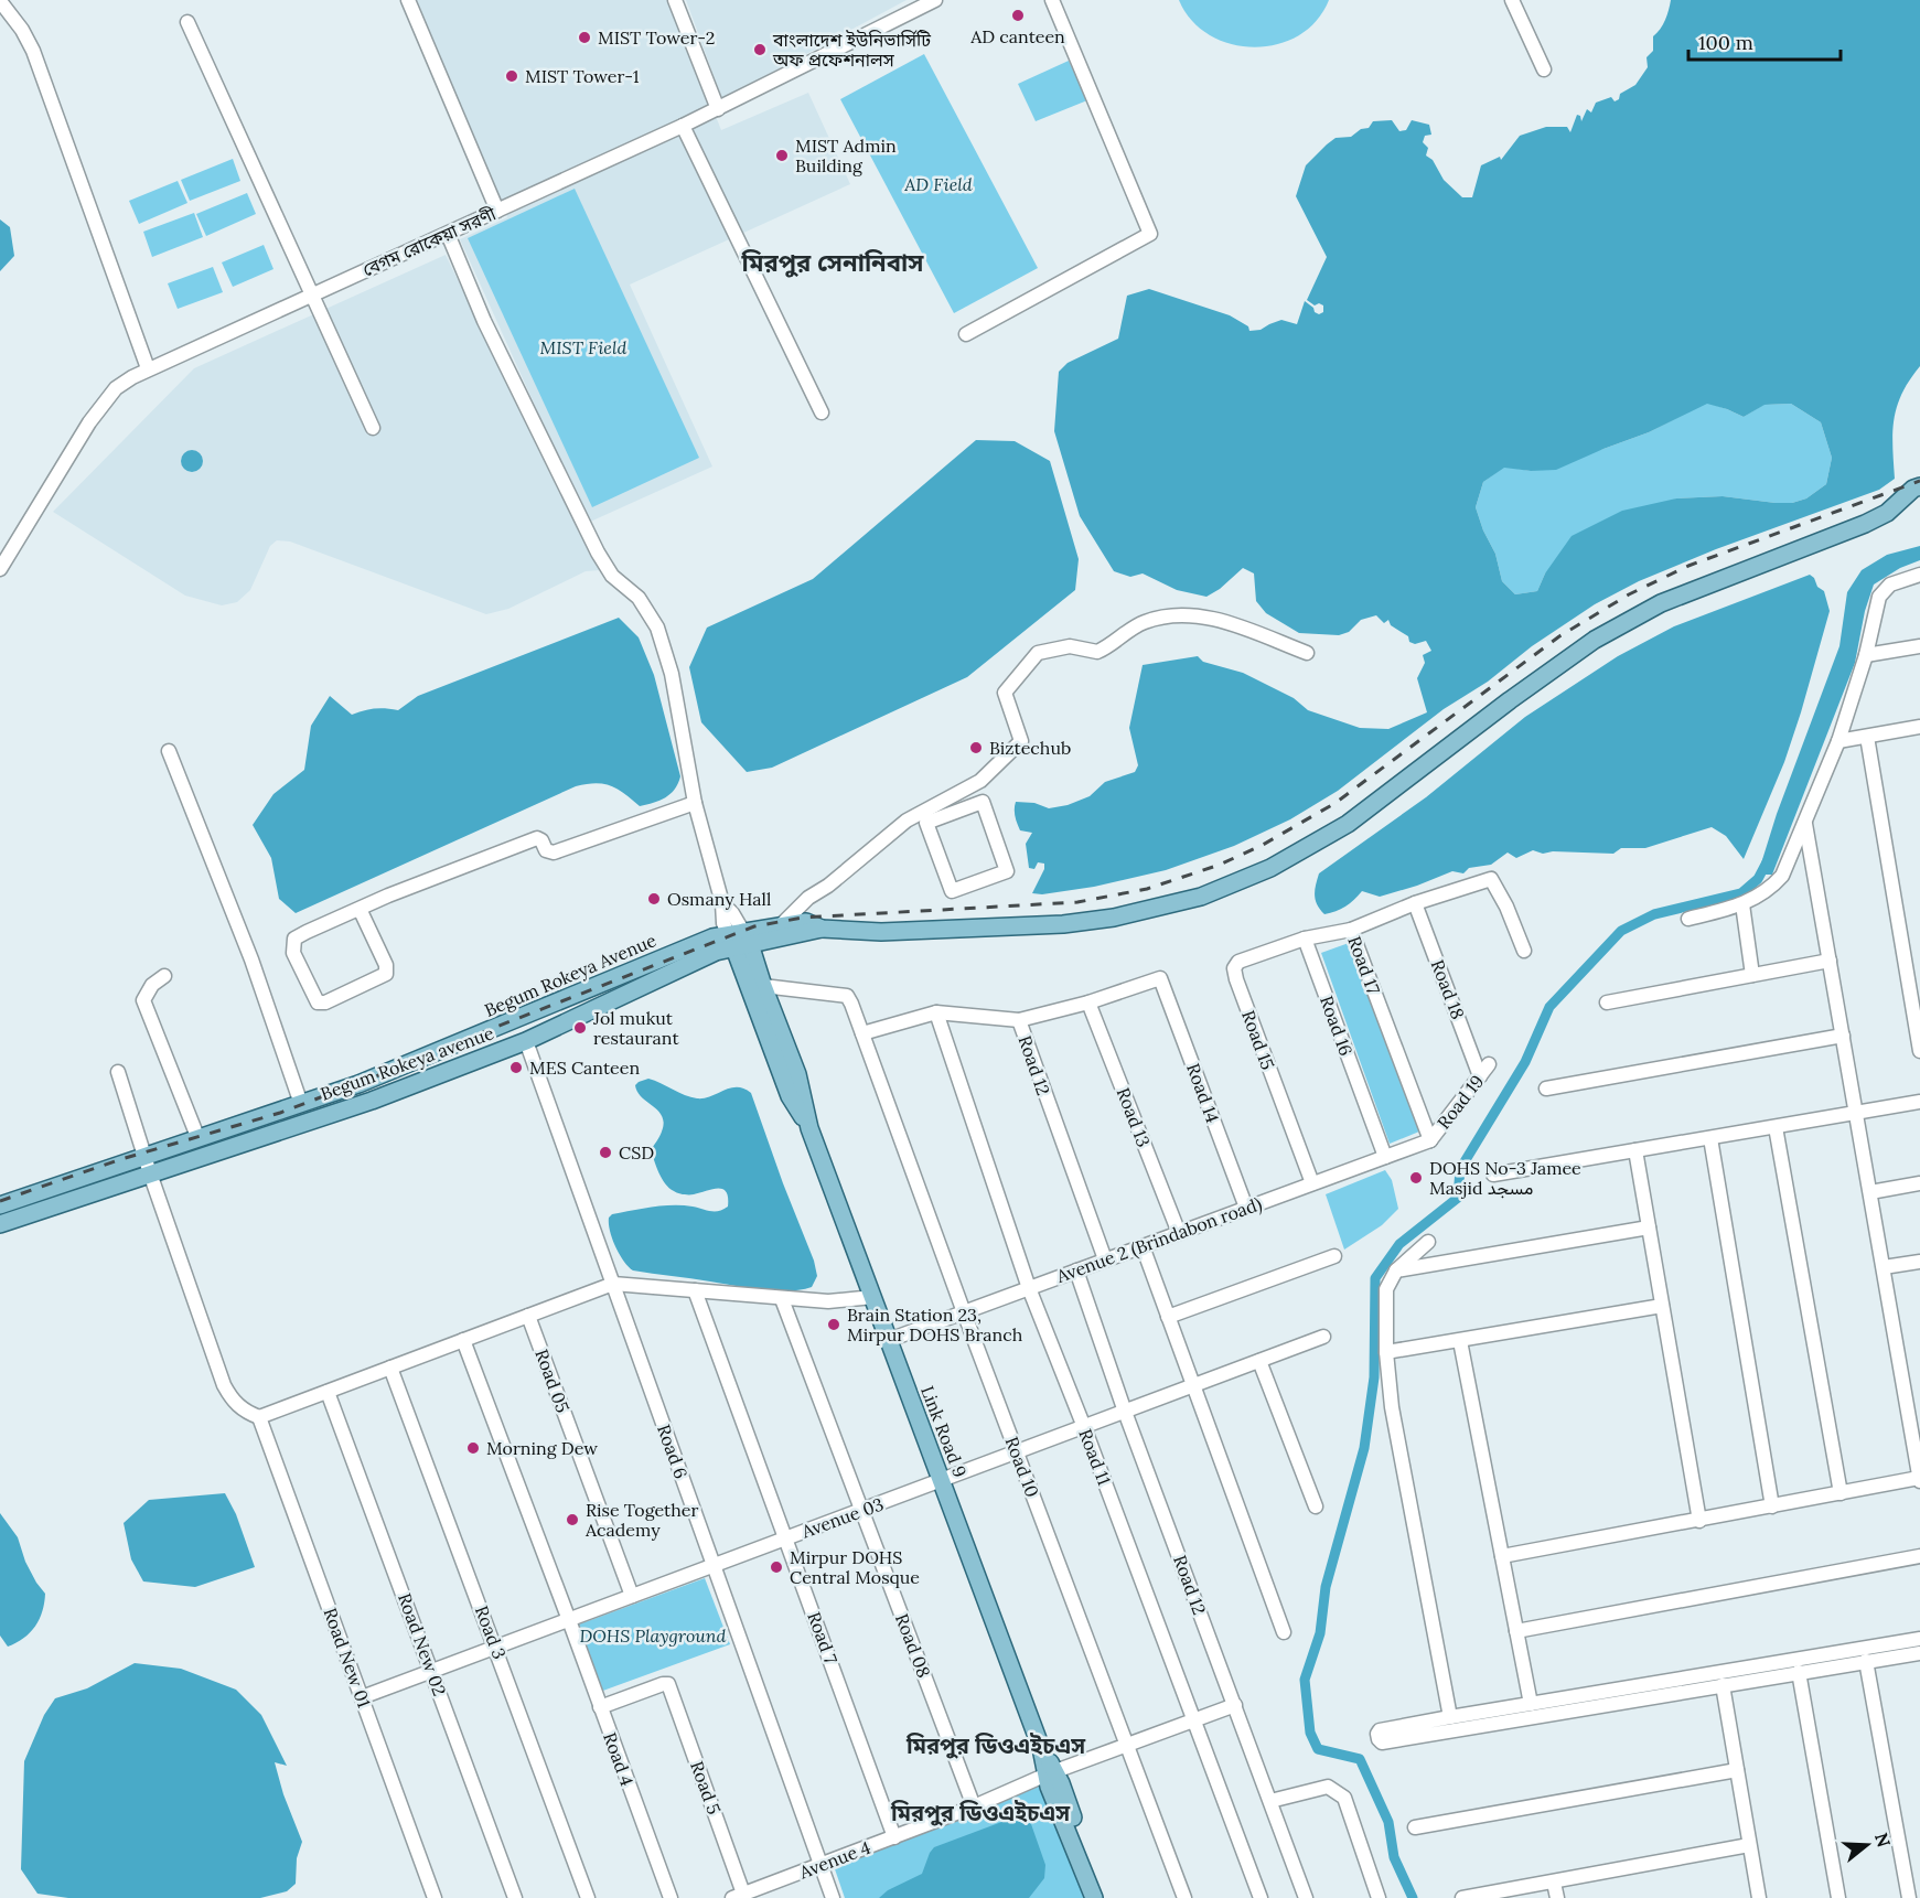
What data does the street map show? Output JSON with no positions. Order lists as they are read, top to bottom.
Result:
{
  "streets": {
    "main road": ["Begum Rokeya Avenue", "Begum Rokeya avenue", "Link Road 9"],
    "street": [
      "বেগম রোকেয়া সরণী",
      "Road 17",
      "Road 18",
      "Road 16",
      "Road 15",
      "Road 12",
      "Road 14",
      "Road 19",
      "Road 13",
      "Avenue 2 (Brindabon road)",
      "Road 05",
      "Road 6",
      "Road 11",
      "Road 10",
      "Avenue 03",
      "Road 3",
      "Road 7",
      "Road New 02",
      "Road 08",
      "Road New 01",
      "Road 4",
      "Road 5",
      "Avenue 4"
    ]
  },
  "crossings": [
    ["Road 17", "Road 18"],
    ["Road 17", "Road 19"],
    ["Road 17", "Avenue 2 (Brindabon road)"],
    ["Begum Rokeya Avenue", "Begum Rokeya avenue"],
    ["Begum Rokeya Avenue", "Link Road 9"],
    ["Road 18", "Road 19"],
    ["Road 16", "Road 15"],
    ["Road 16", "Avenue 2 (Brindabon road)"],
    ["Road 15", "Avenue 2 (Brindabon road)"],
    ["Begum Rokeya avenue", "Link Road 9"],
    ["Begum Rokeya avenue", "Road 6"],
    ["Road 12", "Avenue 2 (Brindabon road)"],
    ["Road 12", "Avenue 03"],
    ["Road 12", "Avenue 4"],
    ["Road 14", "Road 13"],
    ["Road 14", "Avenue 2 (Brindabon road)"],
    ["Road 19", "Avenue 2 (Brindabon road)"],
    ["Road 13", "Avenue 2 (Brindabon road)"],
    ["Avenue 2 (Brindabon road)", "Link Road 9"],
    ["Avenue 2 (Brindabon road)", "Road 11"],
    ["Avenue 2 (Brindabon road)", "Road 10"],
    ["Road 05", "Avenue 03"],
    ["Link Road 9", "Road 10"],
    ["Link Road 9", "Avenue 03"],
    ["Link Road 9", "Avenue 4"],
    ["Road 6", "Avenue 03"],
    ["Road 6", "Avenue 4"],
    ["Road 11", "Avenue 03"],
    ["Road 11", "Avenue 4"],
    ["Road 10", "Avenue 03"],
    ["Road 10", "Avenue 4"],
    ["Avenue 03", "Road 3"],
    ["Avenue 03", "Road 7"],
    ["Avenue 03", "Road New 02"],
    ["Avenue 03", "Road 08"],
    ["Avenue 03", "Road New 01"],
    ["Avenue 03", "Road 4"],
    ["Road 7", "Avenue 4"],
    ["Road 08", "Avenue 4"],
    ["Road 4", "Road 5"],
    ["Road 5", "Avenue 4"]
  ],
  "districts": ["মিরপুর সেনানিবাস", "মিরপুর ডিওএইচএস", "মিরপুর ডিওএইচএস"],
  "parks": ["AD Field", "MIST Field", "DOHS Playground"],
  "places": [
    "AD canteen",
    "MIST Tower-2",
    "বাংলাদেশ ইউনিভার্সিটি অফ প্রফেশনালস",
    "MIST Tower-1",
    "MIST Admin Building",
    "Biztechub",
    "Osmany Hall",
    "Jol mukut restaurant",
    "MES Canteen",
    "CSD",
    "DOHS No-3 Jamee Masjid مسجد",
    "Brain Station 23, Mirpur DOHS Branch",
    "Morning Dew",
    "Rise Together Academy",
    "Mirpur DOHS Central Mosque"
  ],
  "scale_bar": "100 m",
  "north": "right"
}
